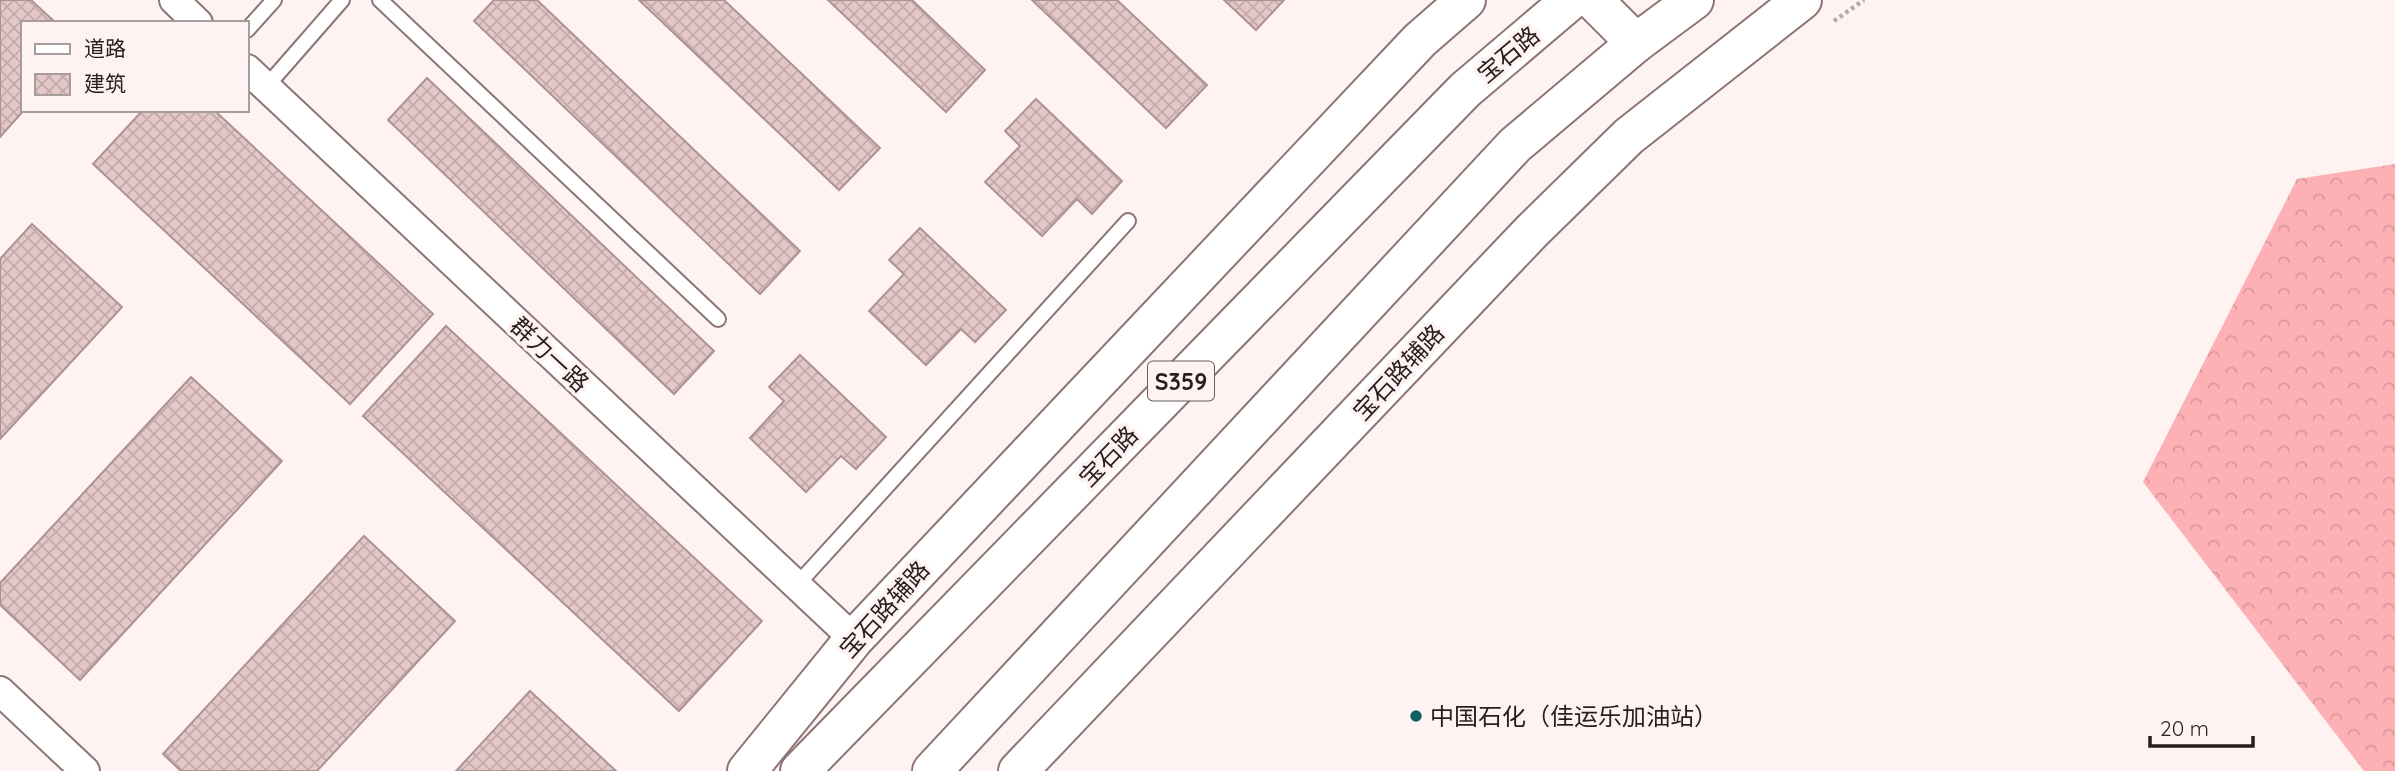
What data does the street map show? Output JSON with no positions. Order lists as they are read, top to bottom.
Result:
{
  "streets": {
    "main road": ["宝石路", "宝石路辅路", "S359"],
    "street": ["群力一路"]
  },
  "crossings": [
    ["群力一路", "宝石路辅路"]
  ],
  "places": ["中国石化（佳运乐加油站）"],
  "legend": ["道路", "建筑"],
  "scale_bar": "20 m"
}
